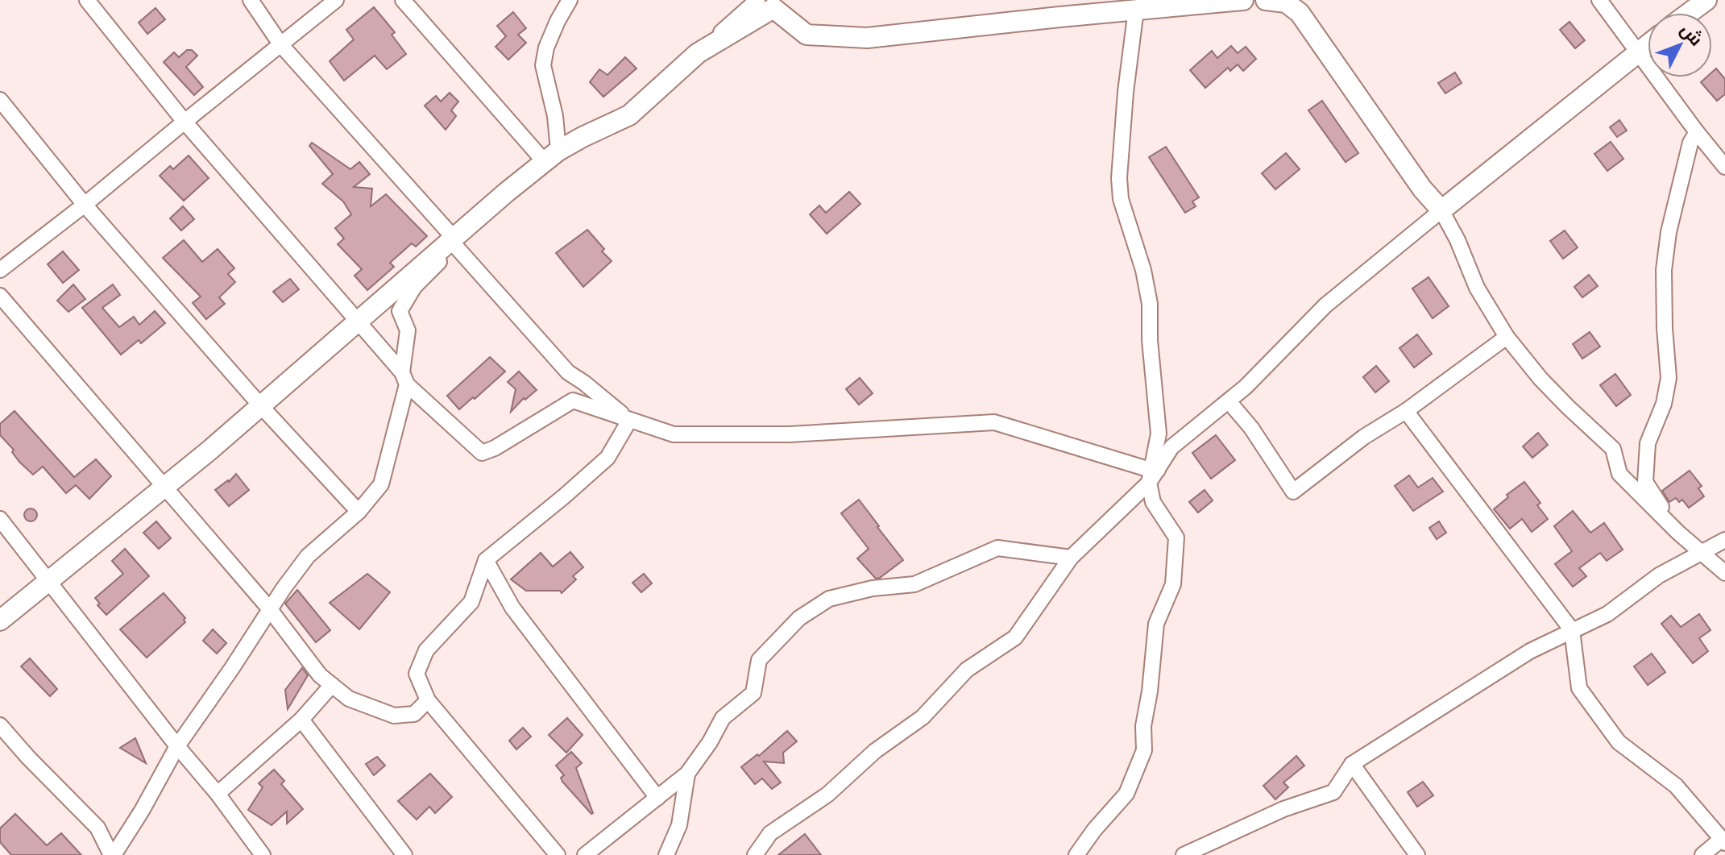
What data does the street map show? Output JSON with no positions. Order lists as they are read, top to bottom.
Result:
{
  "north": "top right"
}
